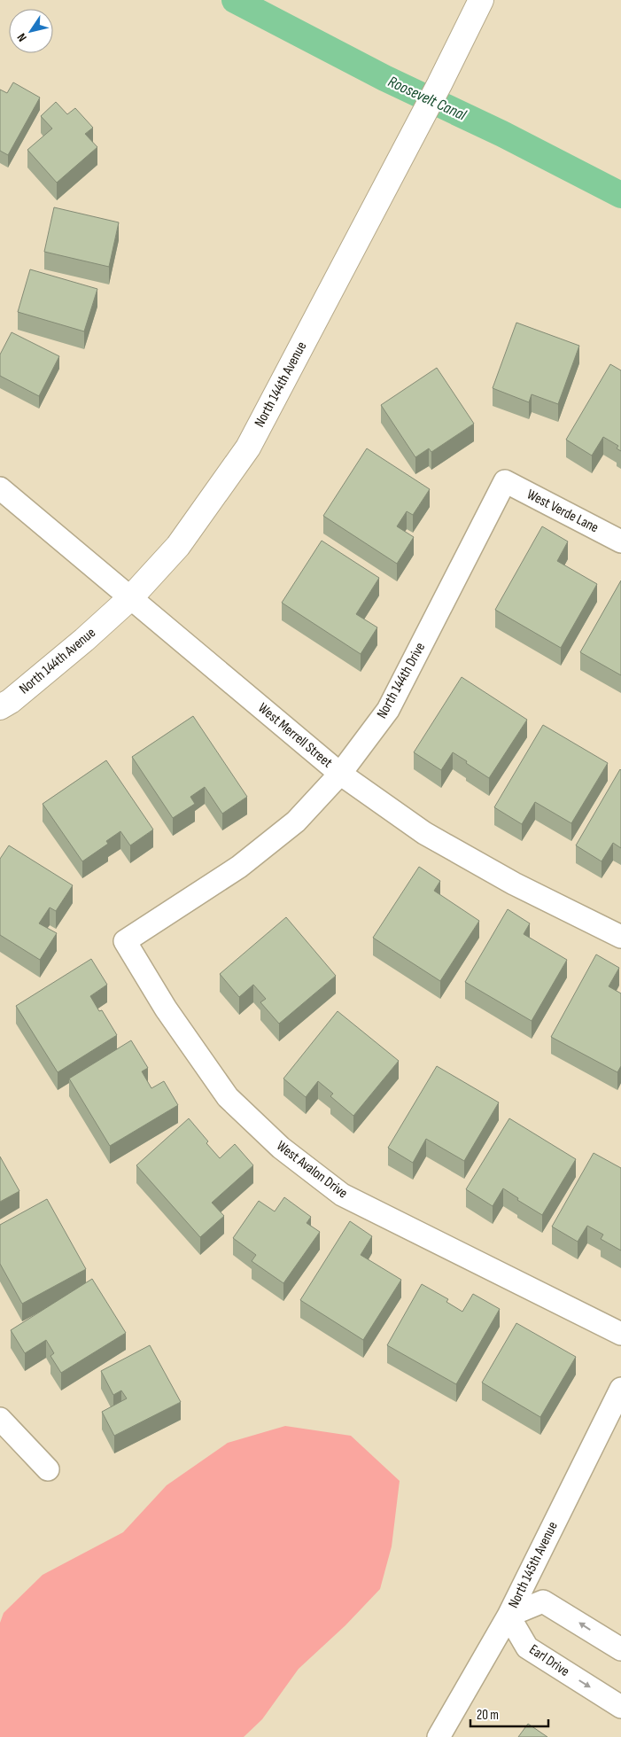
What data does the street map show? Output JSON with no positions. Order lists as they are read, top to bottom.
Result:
{
  "streets": {
    "main road": ["North 144th Avenue"],
    "street": [
      "West Verde Lane",
      "North 144th Drive",
      "West Merrell Street",
      "West Avalon Drive",
      "North 145th Avenue",
      "Earl Drive"
    ]
  },
  "crossings": [
    ["North 144th Avenue", "West Merrell Street"],
    ["West Verde Lane", "North 144th Drive"],
    ["North 144th Drive", "West Merrell Street"],
    ["North 144th Drive", "West Avalon Drive"],
    ["North 145th Avenue", "Earl Drive"]
  ],
  "one_way": ["Earl Drive"],
  "water": ["Roosevelt Canal"],
  "scale_bar": "20 m",
  "north": "bottom left"
}
